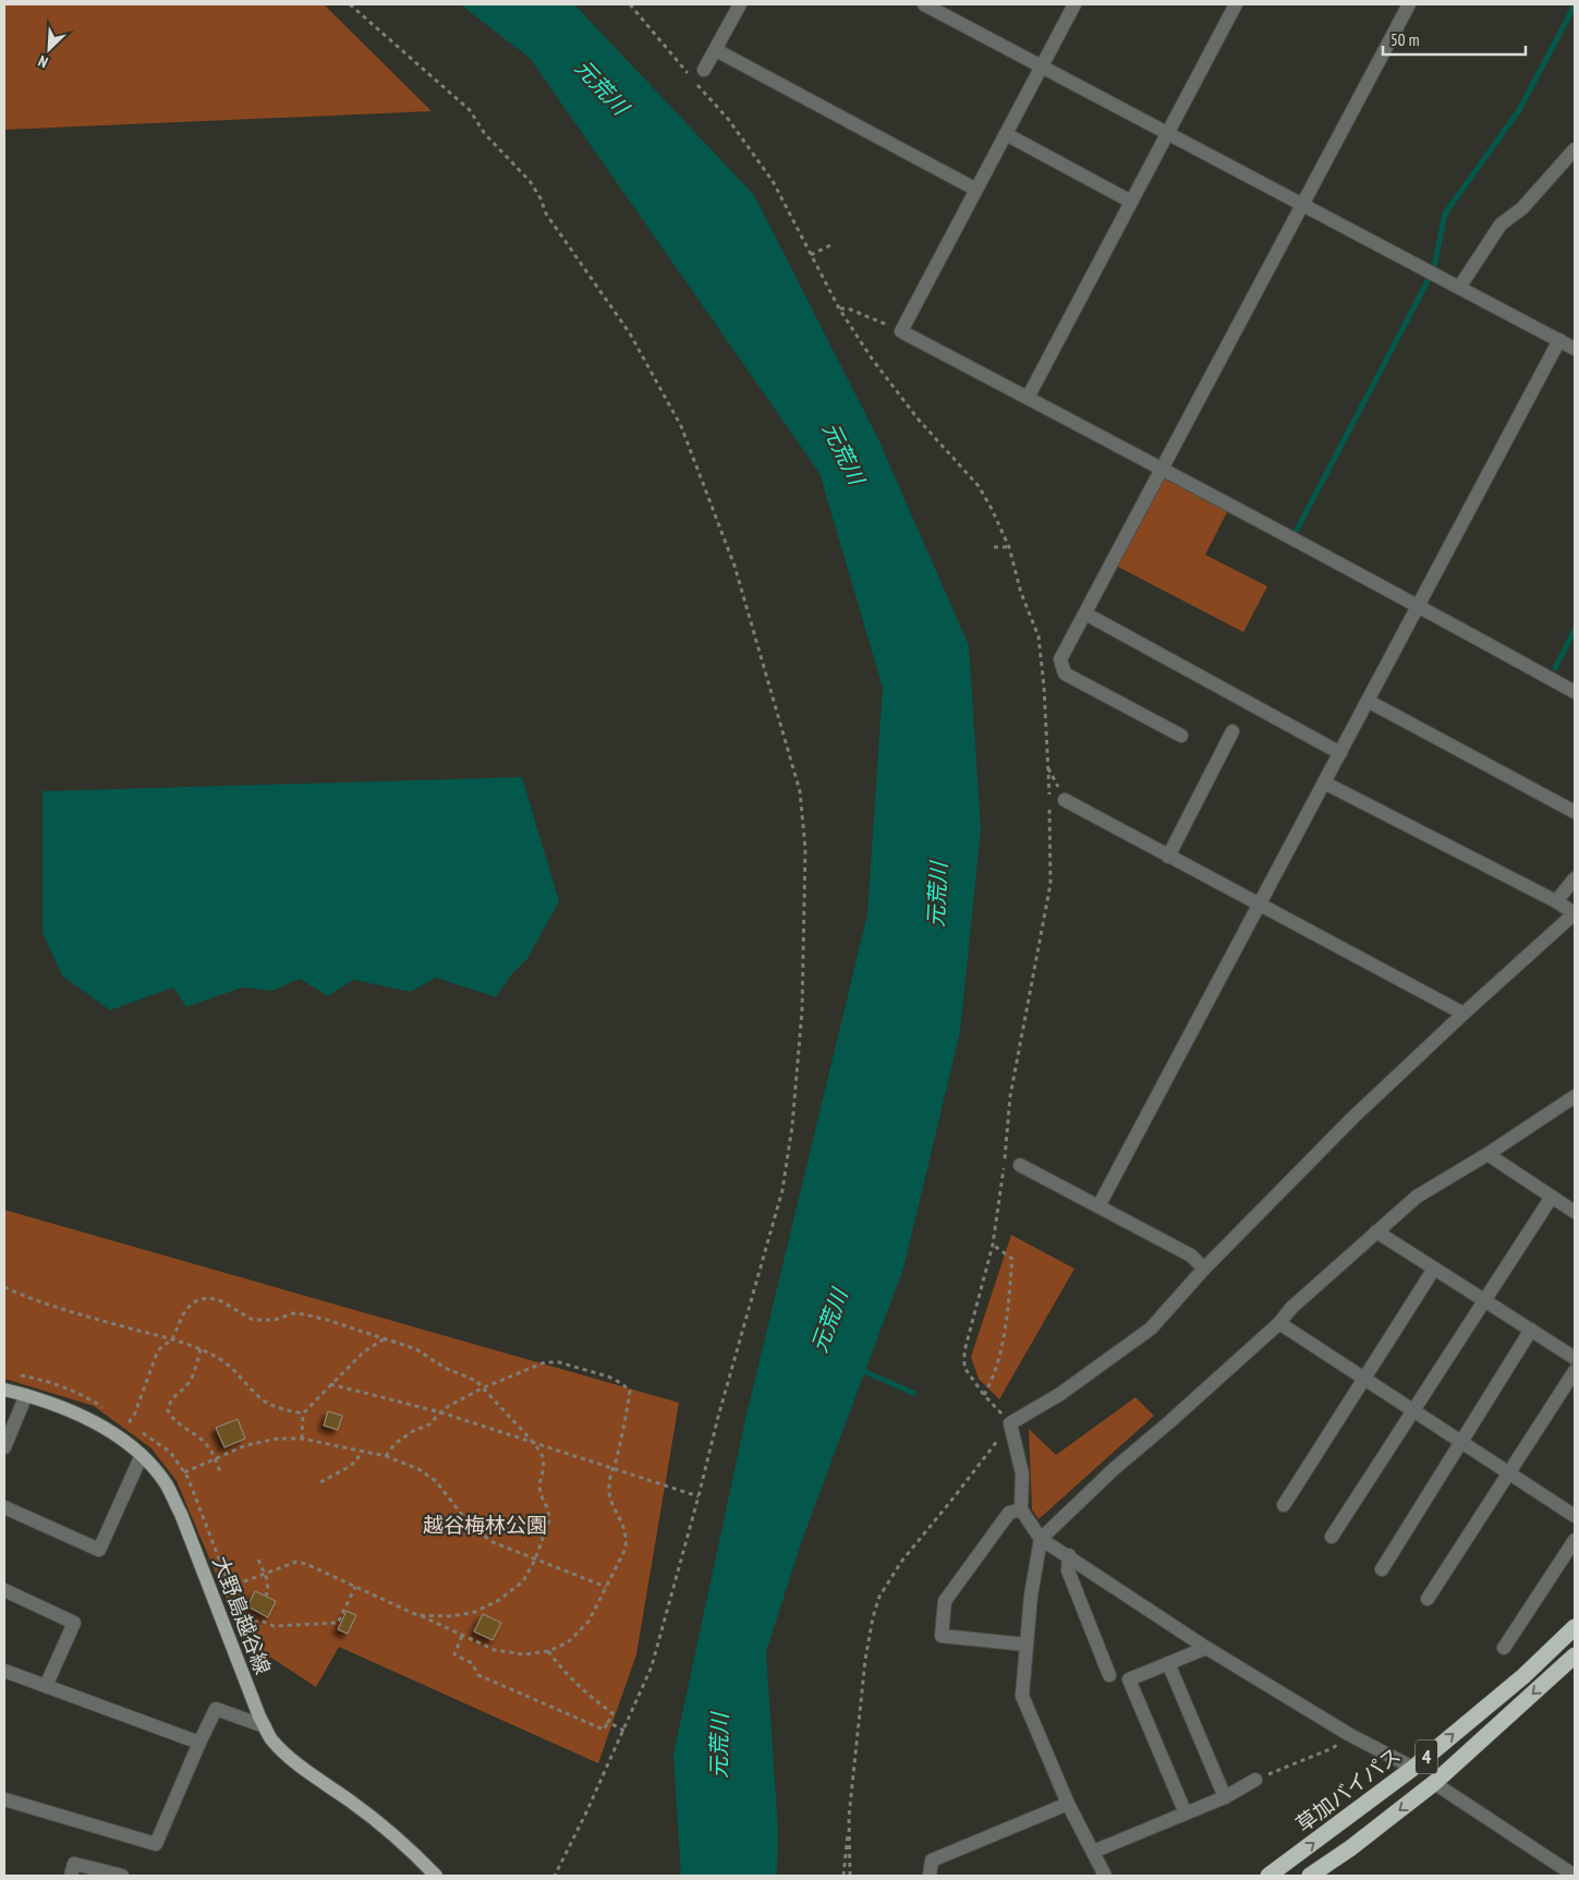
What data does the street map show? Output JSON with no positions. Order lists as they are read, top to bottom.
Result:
{
  "streets": {
    "highway": ["4", "草加バイパス"],
    "main road": ["大野島越谷線"]
  },
  "water": ["元荒川"],
  "parks": ["越谷梅林公園"],
  "scale_bar": "50 m",
  "north": "bottom left"
}
